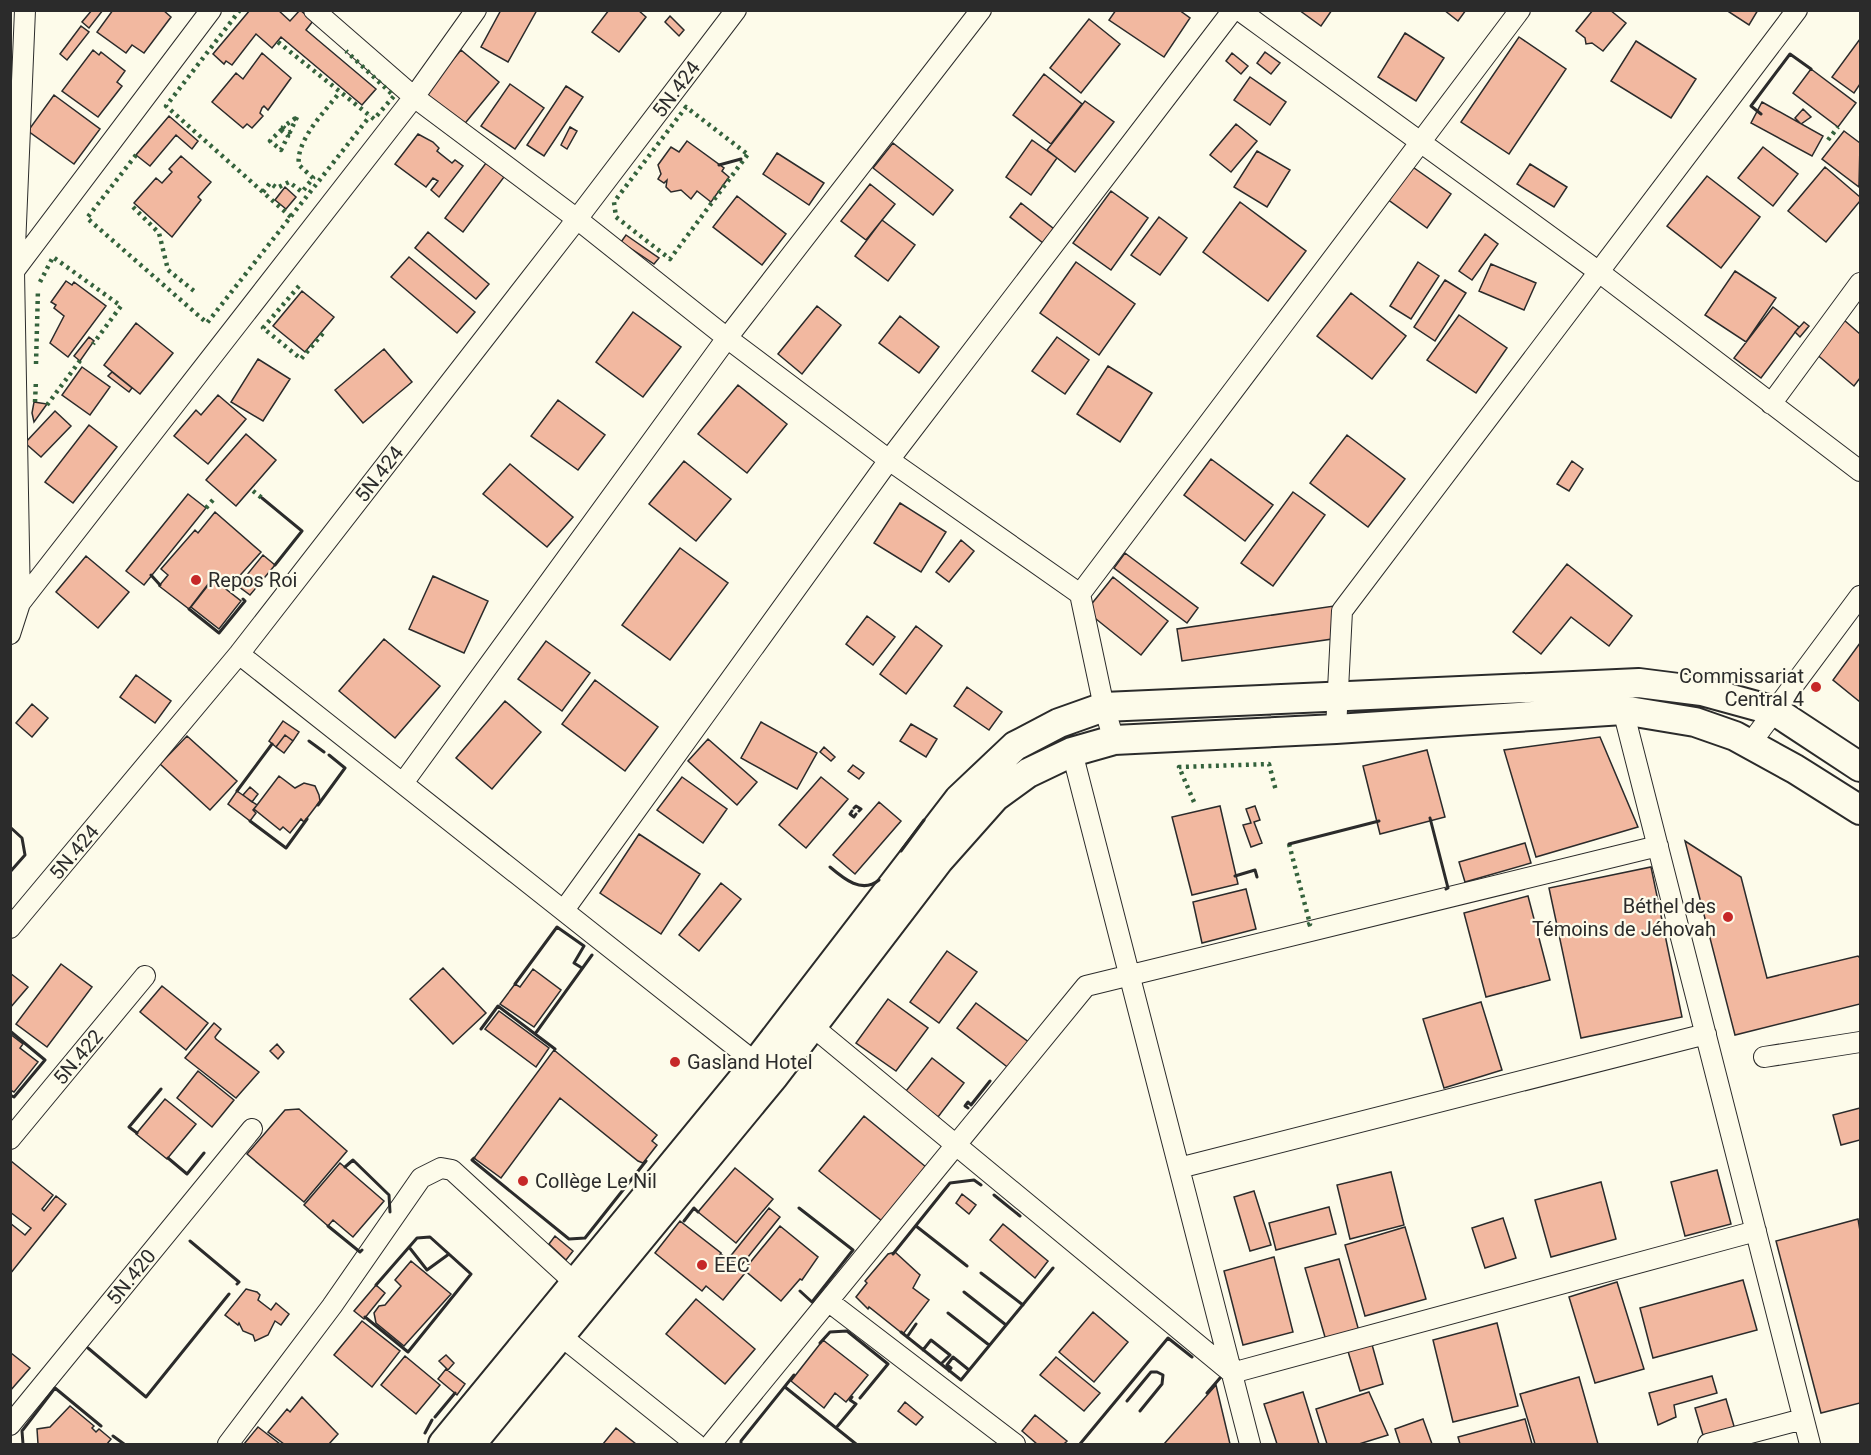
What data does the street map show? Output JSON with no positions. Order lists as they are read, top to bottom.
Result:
{
  "streets": {
    "street": ["5N.424", "5N.422", "5N.420"]
  },
  "places": [
    "Repos Roi",
    "Commissariat Central 4",
    "Béthel des Témoins de Jéhovah",
    "Gasland Hotel",
    "Collège Le Nil",
    "EEC"
  ]
}
